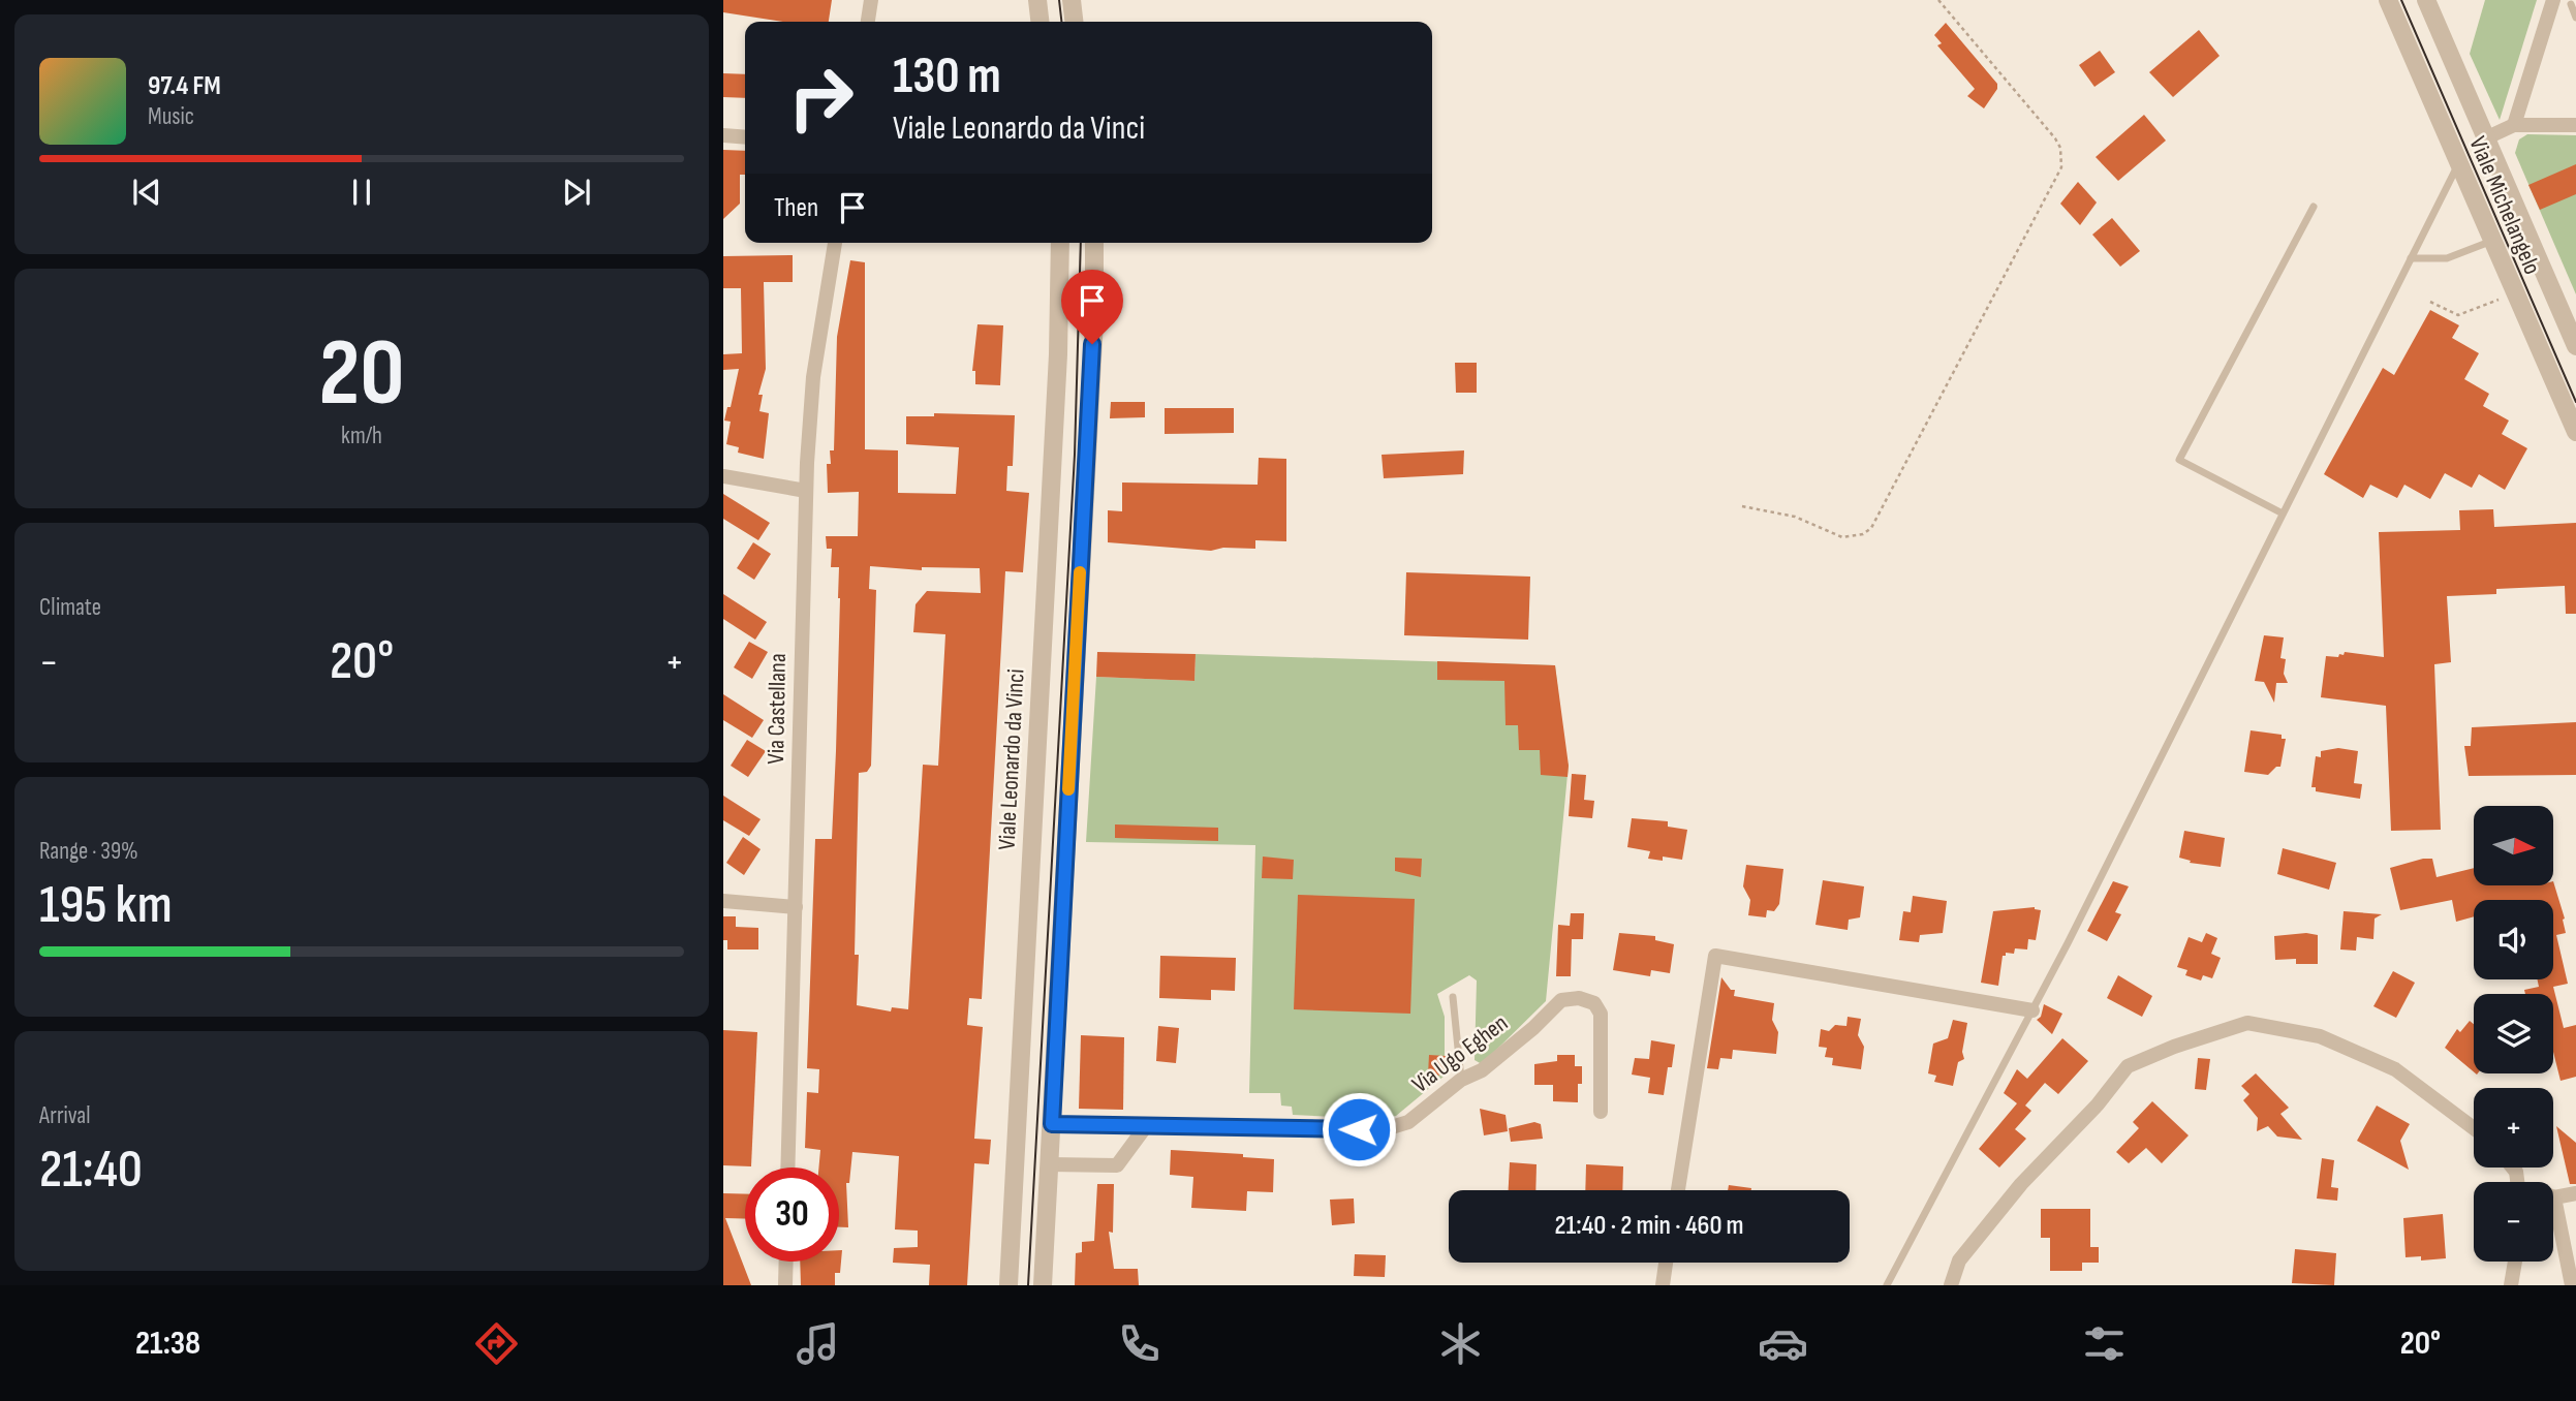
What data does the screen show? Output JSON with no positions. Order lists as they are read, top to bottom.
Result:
{
  "streets": {
    "street": [
      "Viale Michelangelo",
      "Via Castellana",
      "Viale Leonardo da Vinci",
      "Via Ugo Eghen"
    ]
  },
  "north": "right",
  "page": {
    "turn": ["130 m", "Viale Leonardo da Vinci"],
    "song": ["97.4 FM", "Music"],
    "then": "Then",
    "tile": [
      ["20", "km/h"],
      "Climate",
      ["Range · 39%", "195 km"],
      ["Arrival", "21:40"]
    ],
    "heat": ["−", "20°", "+"],
    "map_buttons": ["+", "−"],
    "limit": "30",
    "trip": "21:40 · 2 min · 460 m",
    "tabs": ["21:38", "20°"]
  }
}
